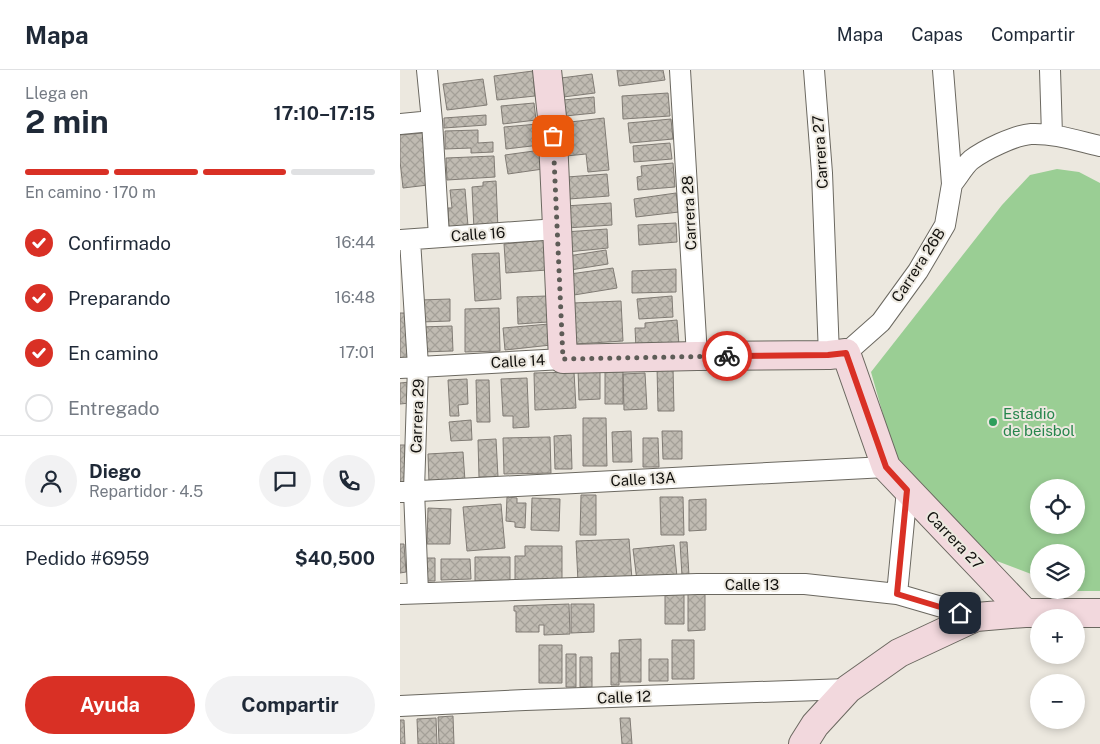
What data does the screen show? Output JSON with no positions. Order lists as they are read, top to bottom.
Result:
{
  "streets": {
    "street": [
      "Carrera 27",
      "Carrera 28",
      "Calle 16",
      "Carrera 26B",
      "Calle 14",
      "Carrera 29",
      "Calle 13A",
      "Calle 13",
      "Calle 12"
    ]
  },
  "crossings": [
    ["Carrera 27", "Carrera 26B"],
    ["Carrera 27", "Calle 14"],
    ["Carrera 27", "Calle 13A"],
    ["Carrera 27", "Calle 13"],
    ["Carrera 28", "Calle 14"],
    ["Calle 16", "Carrera 29"],
    ["Carrera 26B", "Calle 14"],
    ["Calle 14", "Carrera 29"],
    ["Carrera 29", "Calle 13A"],
    ["Carrera 29", "Calle 13"]
  ],
  "places": ["Estadio de beisbol"],
  "page": {
    "header": "Mapa",
    "nav": ["Mapa", "Capas", "Compartir"],
    "heading": ["2 min", "Llega en", "17:10–17:15"],
    "panel": [
      "Diego",
      "Repartidor · 4.5",
      "Pedido #6959",
      "$40,500"
    ],
    "bar": "En camino · 170 m",
    "list": [
      ["Confirmado", "16:44"],
      ["Preparando", "16:48"],
      ["En camino", "17:01"],
      "Entregado"
    ],
    "map_buttons": ["+", "−"],
    "buttons": ["Ayuda", "Compartir"]
  }
}
